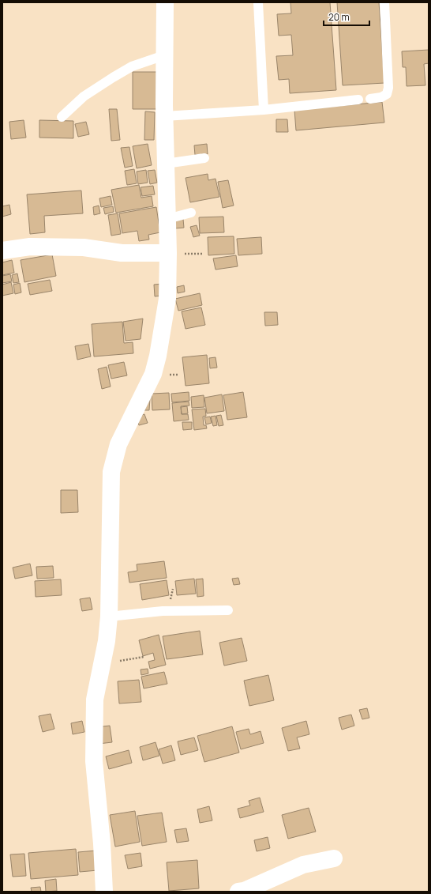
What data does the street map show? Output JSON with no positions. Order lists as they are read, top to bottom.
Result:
{
  "scale_bar": "20 m"
}
